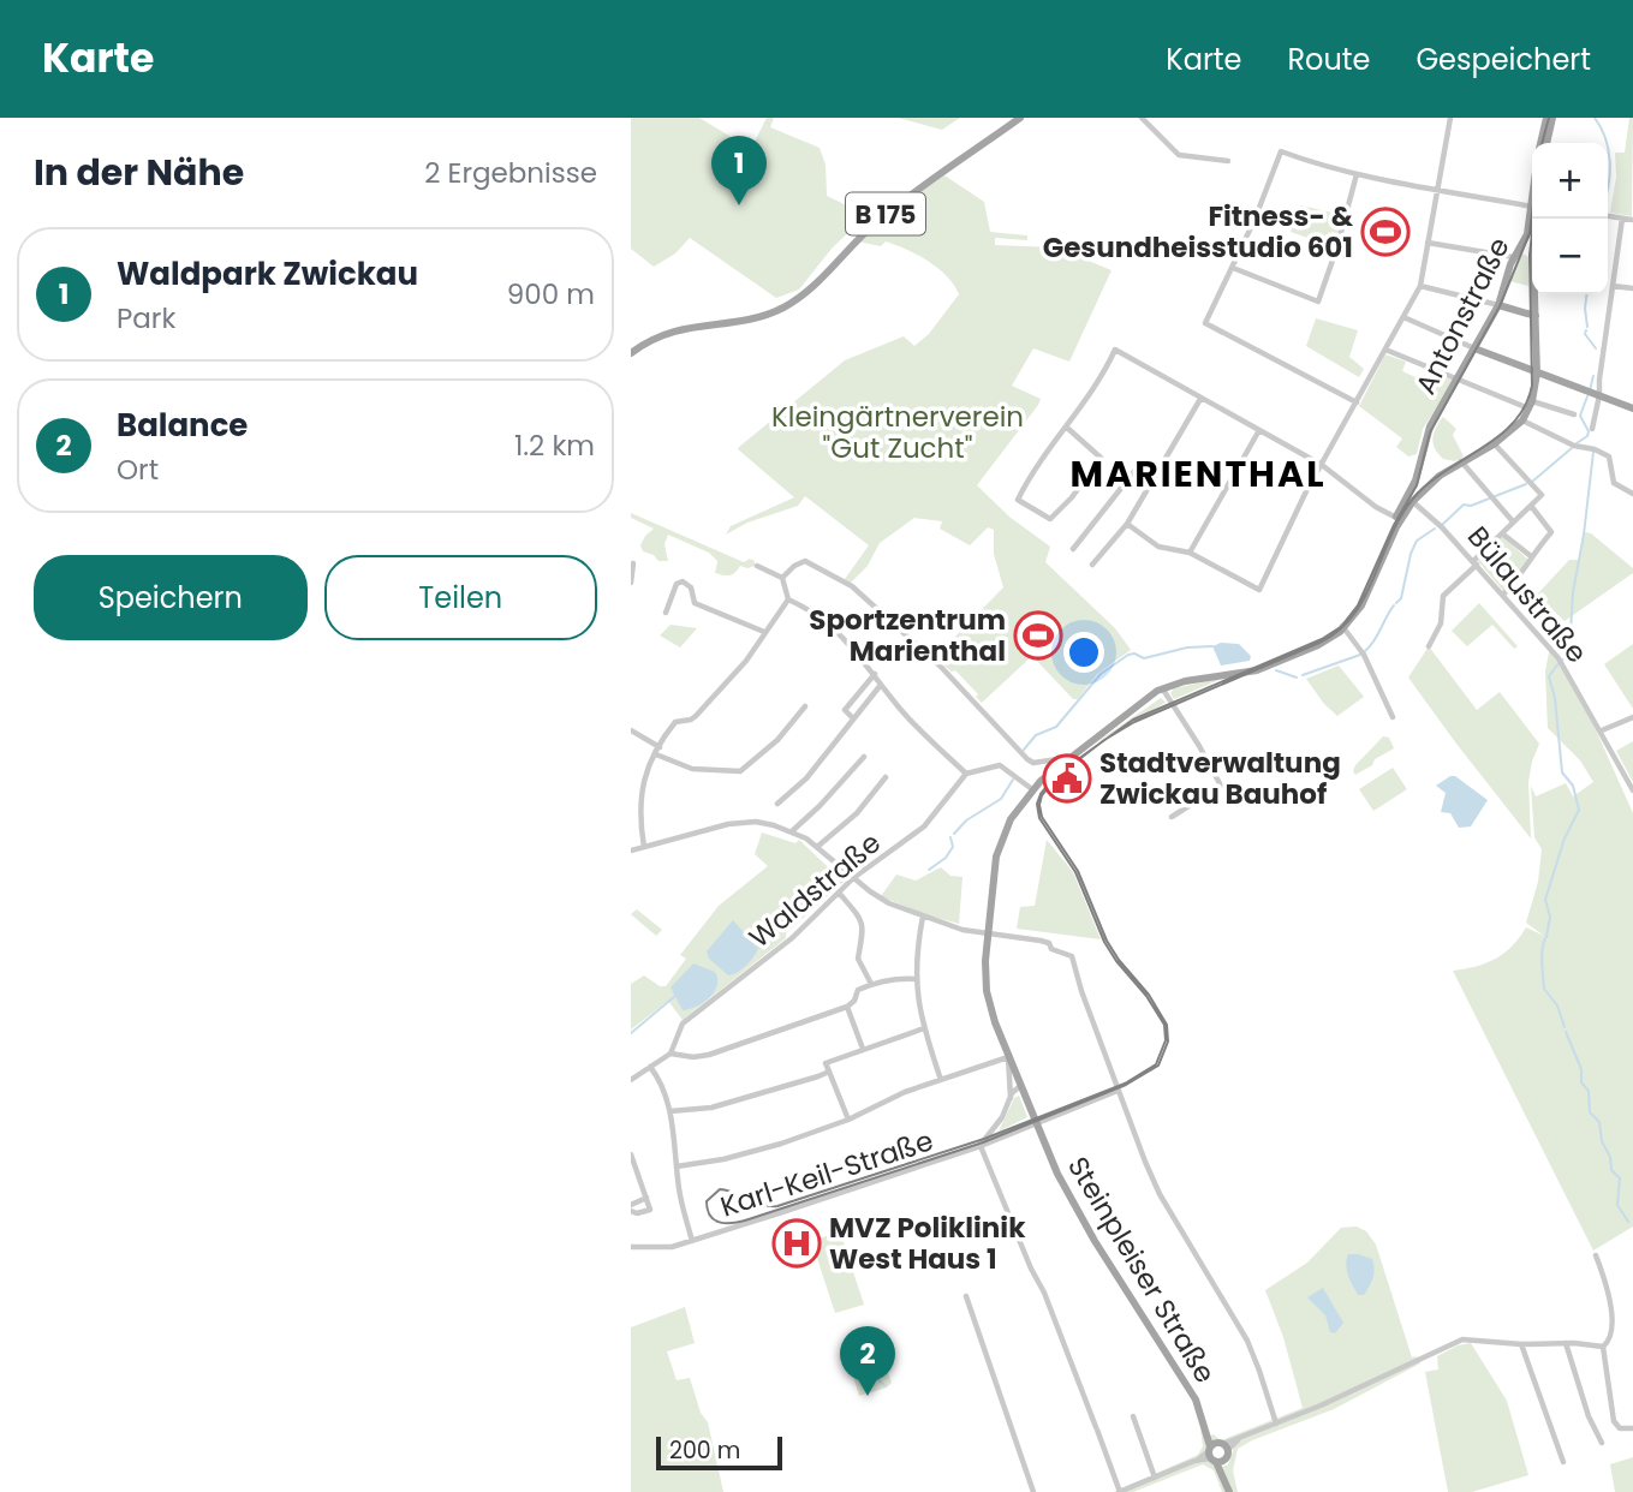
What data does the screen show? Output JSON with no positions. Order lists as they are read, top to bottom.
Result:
{
  "streets": {
    "main road": ["B 175", "Antonstraße", "Steinpleiser Straße"],
    "street": ["Bülaustraße", "Waldstraße", "Karl-Keil-Straße"]
  },
  "crossings": [
    ["Antonstraße", "Bülaustraße"],
    ["Karl-Keil-Straße", "Steinpleiser Straße"]
  ],
  "districts": ["MARIENTHAL"],
  "parks": ["Kleingärtnerverein \"Gut Zucht\""],
  "places": {
    "sports": ["Fitness- & Gesundheisstudio 601", "Sportzentrum Marienthal"],
    "public building": ["Stadtverwaltung Zwickau Bauhof"],
    "hospital": ["MVZ Poliklinik West Haus 1"]
  },
  "scale_bar": "200 m",
  "page": {
    "header": "Karte",
    "nav": ["Karte", "Route", "Gespeichert"],
    "heading": ["In der Nähe", "2 Ergebnisse"],
    "pins": ["1", "2"],
    "map_buttons": ["+", "−"],
    "list": [
      {
        "mark": "1",
        "name": "Waldpark Zwickau",
        "note": "Park",
        "value": "900 m"
      },
      {
        "mark": "2",
        "name": "Balance",
        "note": "Ort",
        "value": "1.2 km"
      }
    ],
    "buttons": ["Speichern", "Teilen"],
    "scale": "200 m"
  }
}
